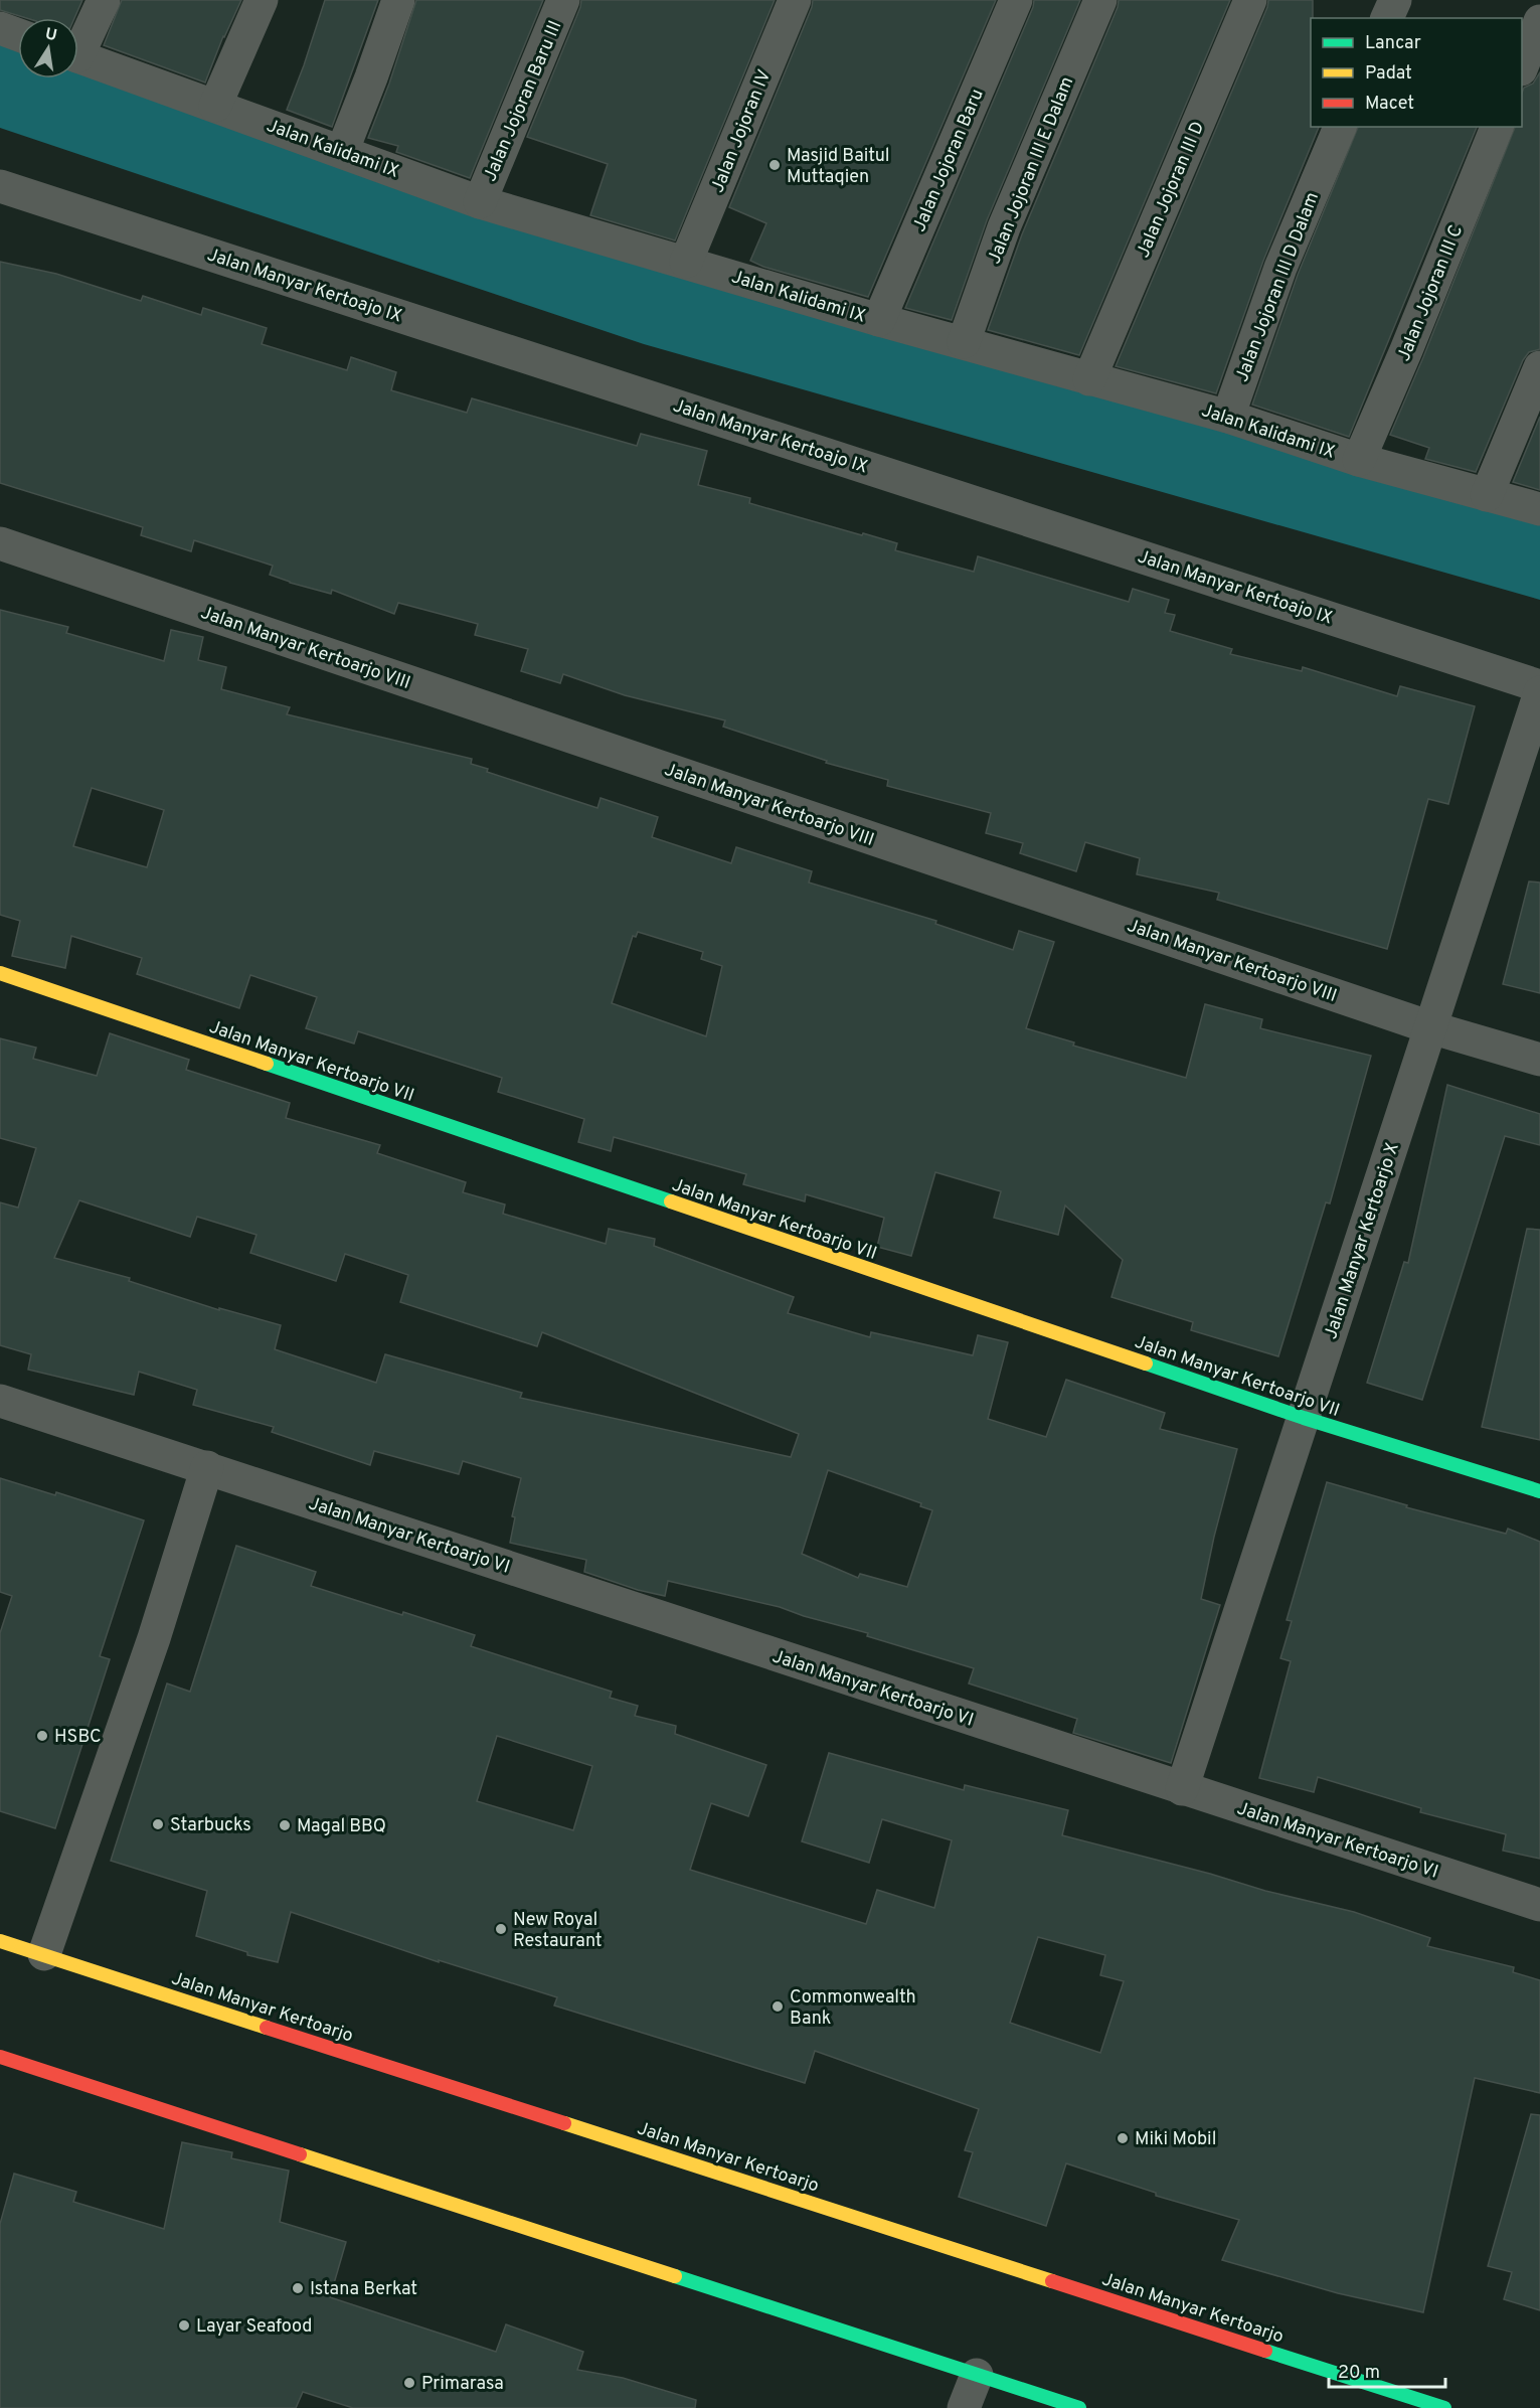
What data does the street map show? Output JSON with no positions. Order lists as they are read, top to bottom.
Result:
{
  "streets": {
    "main road": ["Jalan Manyar Kertoarjo VII", "Jalan Manyar Kertoarjo"],
    "street": [
      "Jalan Jojoran Baru III",
      "Jalan Jojoran IV",
      "Jalan Kalidami IX",
      "Jalan Jojoran Baru",
      "Jalan Jojoran III E Dalam",
      "Jalan Jojoran III D",
      "Jalan Manyar Kertoajo IX",
      "Jalan Jojoran III D Dalam",
      "Jalan Jojoran III C",
      "Jalan Manyar Kertoarjo VIII",
      "Jalan Manyar Kertoarjo X",
      "Jalan Manyar Kertoarjo VI"
    ]
  },
  "crossings": [
    ["Jalan Jojoran Baru III", "Jalan Kalidami IX"],
    ["Jalan Jojoran IV", "Jalan Kalidami IX"],
    ["Jalan Kalidami IX", "Jalan Jojoran Baru"],
    ["Jalan Kalidami IX", "Jalan Jojoran III E Dalam"],
    ["Jalan Kalidami IX", "Jalan Jojoran III D"],
    ["Jalan Kalidami IX", "Jalan Jojoran III D Dalam"],
    ["Jalan Kalidami IX", "Jalan Jojoran III C"],
    ["Jalan Manyar Kertoarjo VIII", "Jalan Manyar Kertoarjo X"],
    ["Jalan Manyar Kertoarjo VII", "Jalan Manyar Kertoarjo X"],
    ["Jalan Manyar Kertoarjo X", "Jalan Manyar Kertoarjo VI"]
  ],
  "places": [
    "Masjid Baitul Muttaqien",
    "HSBC",
    "Starbucks",
    "Magal BBQ",
    "New Royal Restaurant",
    "Commonwealth Bank",
    "Miki Mobil",
    "Istana Berkat",
    "Layar Seafood",
    "Primarasa"
  ],
  "legend": ["Lancar", "Padat", "Macet"],
  "scale_bar": "20 m",
  "north": "top"
}
